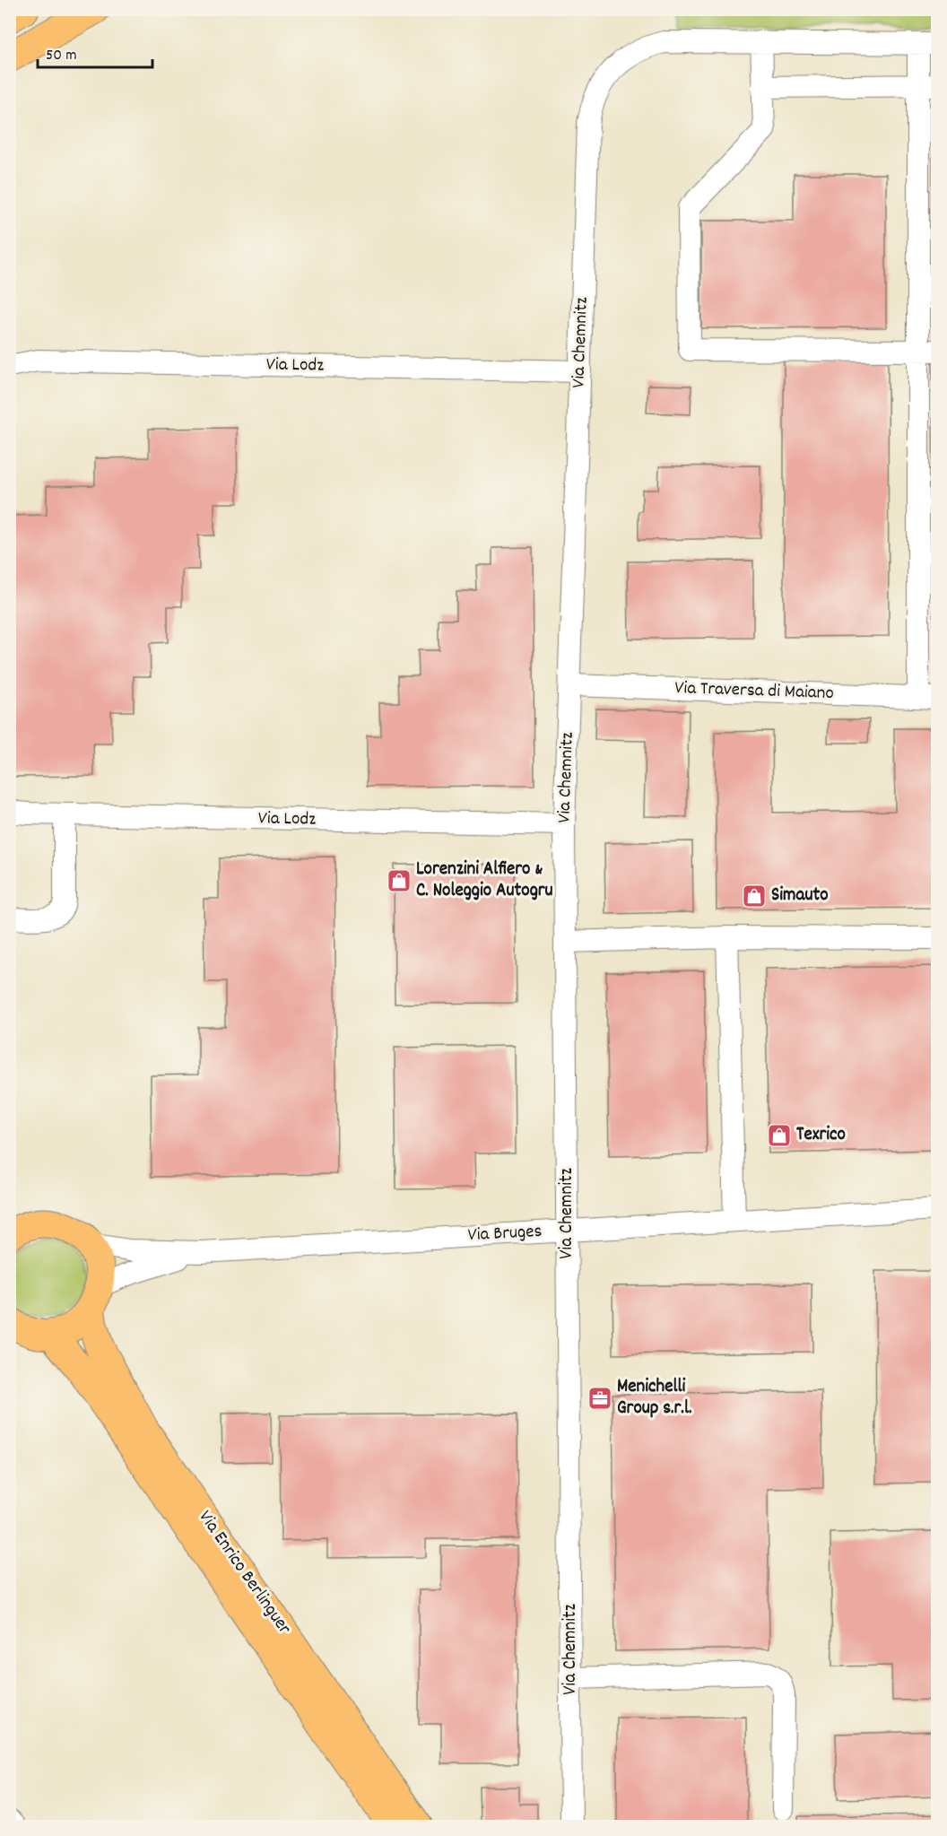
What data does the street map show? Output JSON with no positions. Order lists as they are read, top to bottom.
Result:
{
  "streets": {
    "main road": ["Via Enrico Berlinguer"],
    "street": [
      "Via Chemnitz",
      "Via Lodz",
      "Via Traversa di Maiano",
      "Via Bruges"
    ]
  },
  "crossings": [
    ["Via Chemnitz", "Via Lodz"],
    ["Via Chemnitz", "Via Traversa di Maiano"],
    ["Via Chemnitz", "Via Bruges"],
    ["Via Bruges", "Via Enrico Berlinguer"]
  ],
  "places": {
    "shop": ["Lorenzini Alfiero & C. Noleggio Autogru", "Simauto", "Texrico"],
    "office": ["Menichelli Group s.r.l."]
  },
  "scale_bar": "50 m"
}
